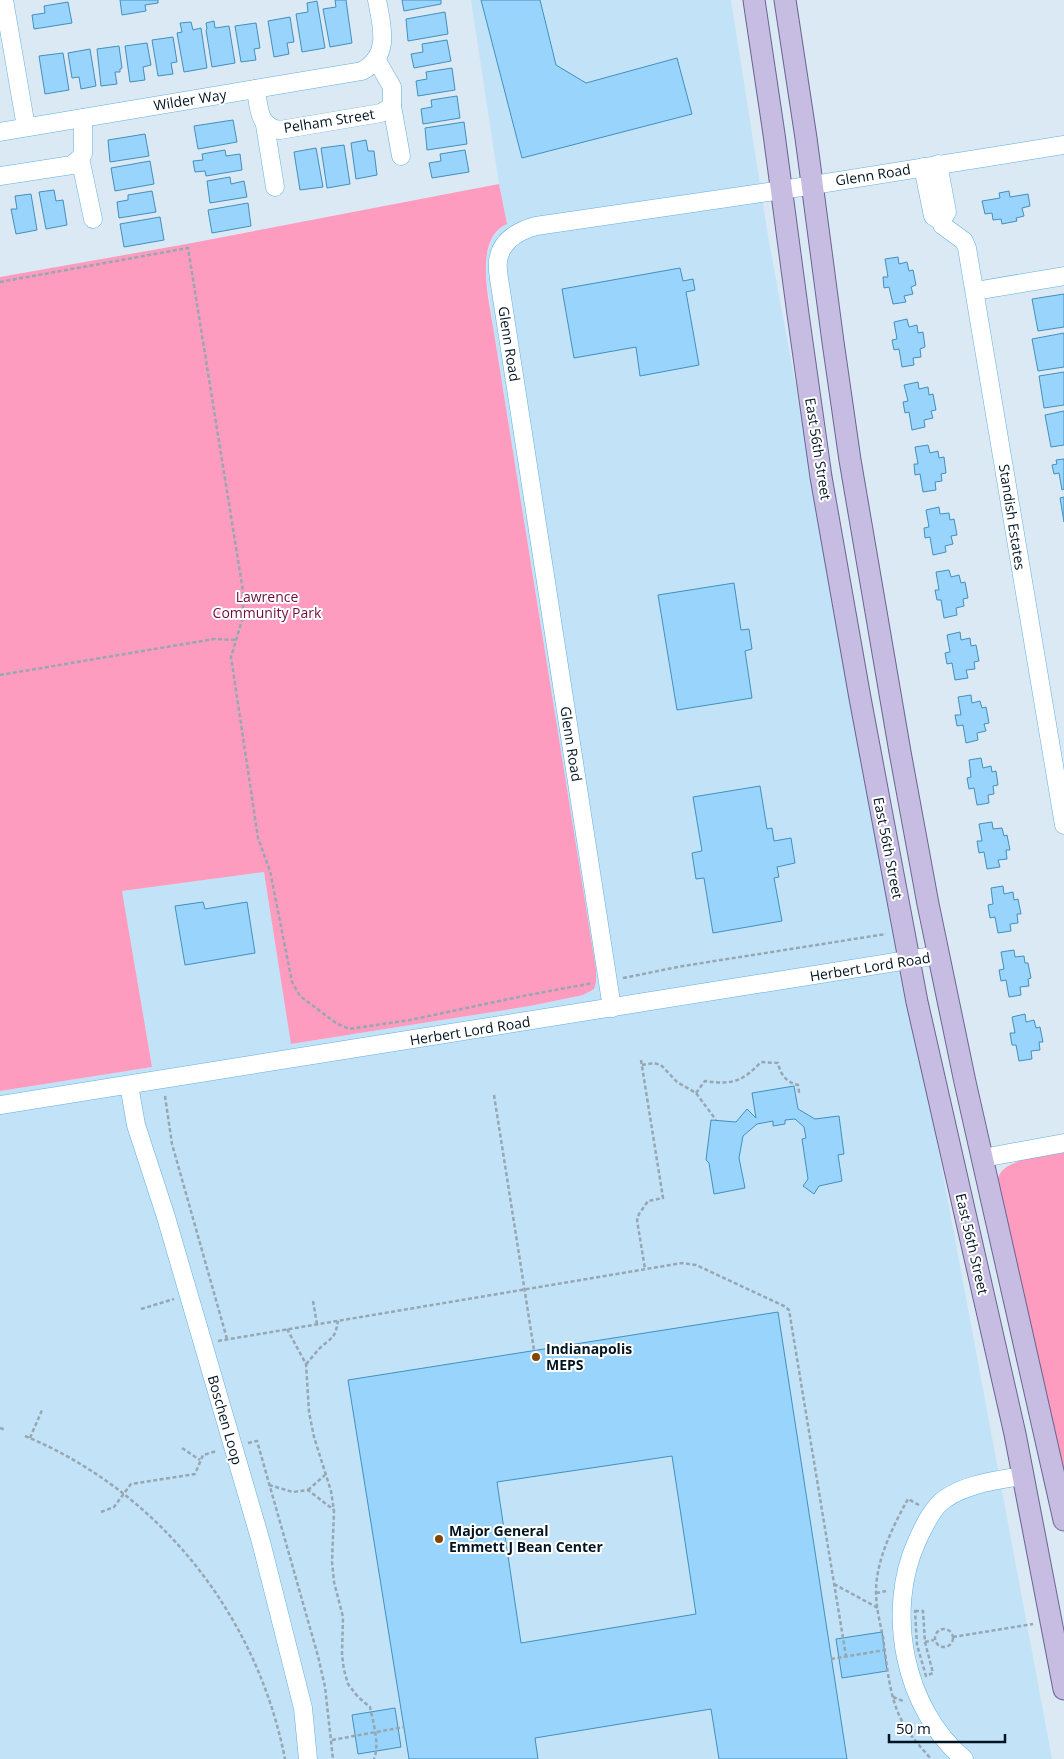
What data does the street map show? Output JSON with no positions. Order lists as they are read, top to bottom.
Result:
{
  "streets": {
    "main road": ["East 56th Street"],
    "street": [
      "Wilder Way",
      "Pelham Street",
      "Glenn Road",
      "Standish Estates",
      "Herbert Lord Road",
      "Boschen Loop"
    ]
  },
  "crossings": [
    ["Wilder Way", "Pelham Street"],
    ["Glenn Road", "East 56th Street"],
    ["Glenn Road", "Standish Estates"],
    ["Glenn Road", "Herbert Lord Road"],
    ["East 56th Street", "Herbert Lord Road"],
    ["Herbert Lord Road", "Boschen Loop"]
  ],
  "parks": ["Lawrence Community Park"],
  "places": ["Indianapolis MEPS", "Major General Emmett J Bean Center"],
  "scale_bar": "50 m"
}
